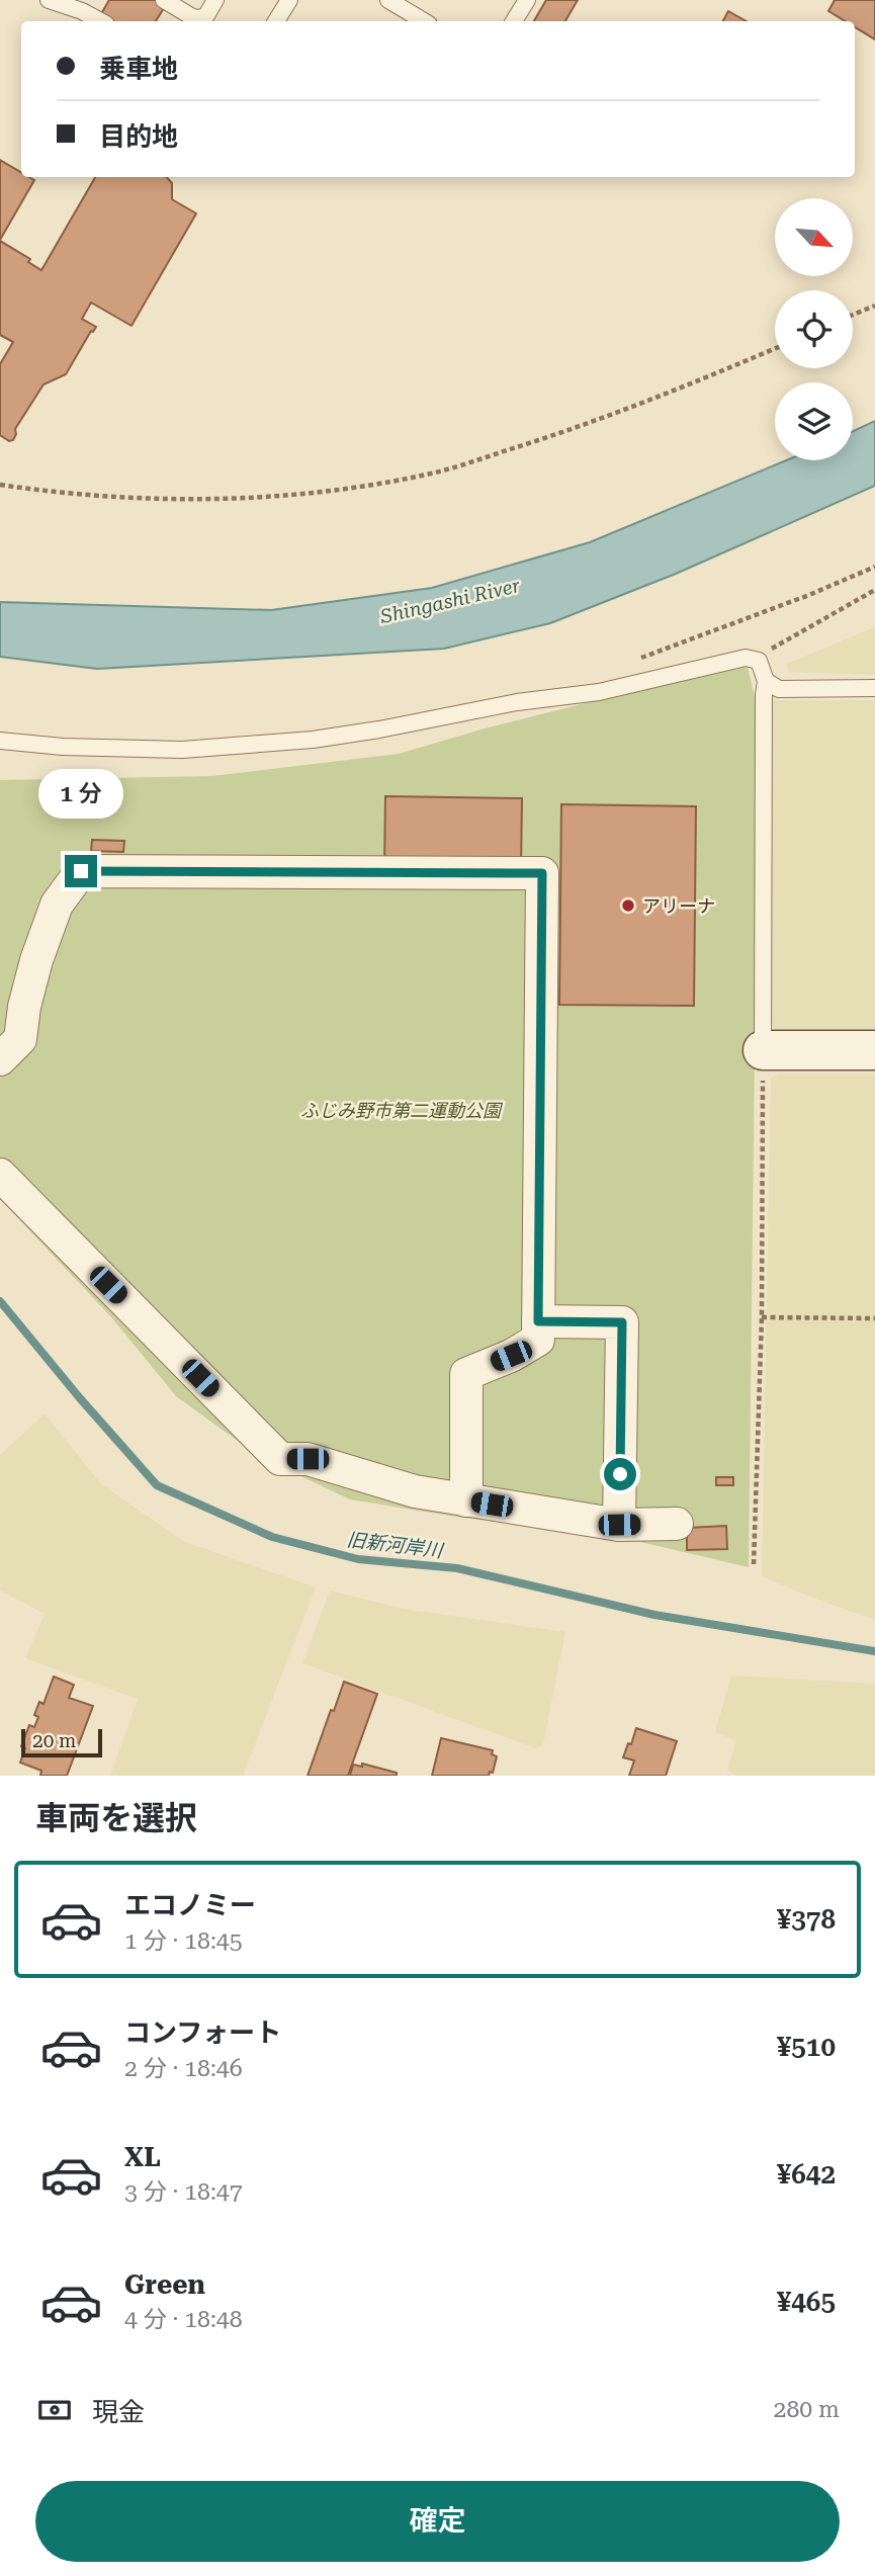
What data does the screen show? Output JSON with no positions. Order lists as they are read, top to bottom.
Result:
{
  "water": ["Shingashi River", "旧新河岸川"],
  "parks": ["ふじみ野市第二運動公園"],
  "places": ["アリーナ"],
  "scale_bar": "20 m",
  "north": "bottom right",
  "page": {
    "banner": ["乗車地", "目的地"],
    "bubble": "1 分",
    "scale": "20 m",
    "heading": "車両を選択",
    "list": [
      {
        "name": "エコノミー",
        "note": "1 分 · 18:45",
        "value": "¥378"
      },
      {
        "name": "コンフォート",
        "note": "2 分 · 18:46",
        "value": "¥510"
      },
      {
        "name": "XL",
        "note": "3 分 · 18:47",
        "value": "¥642"
      },
      {
        "name": "Green",
        "note": "4 分 · 18:48",
        "value": "¥465"
      }
    ],
    "pay": ["現金", "280 m"],
    "buttons": "確定"
  }
}
